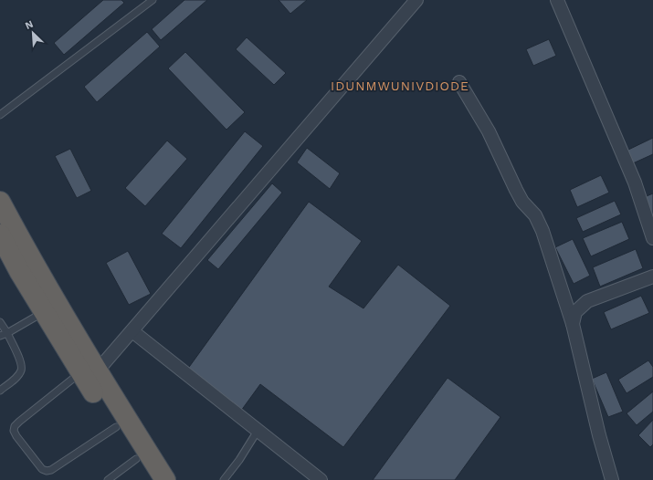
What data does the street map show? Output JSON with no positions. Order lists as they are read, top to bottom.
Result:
{
  "districts": ["IDUNMWUNIVDIODE"],
  "north": "top left"
}
